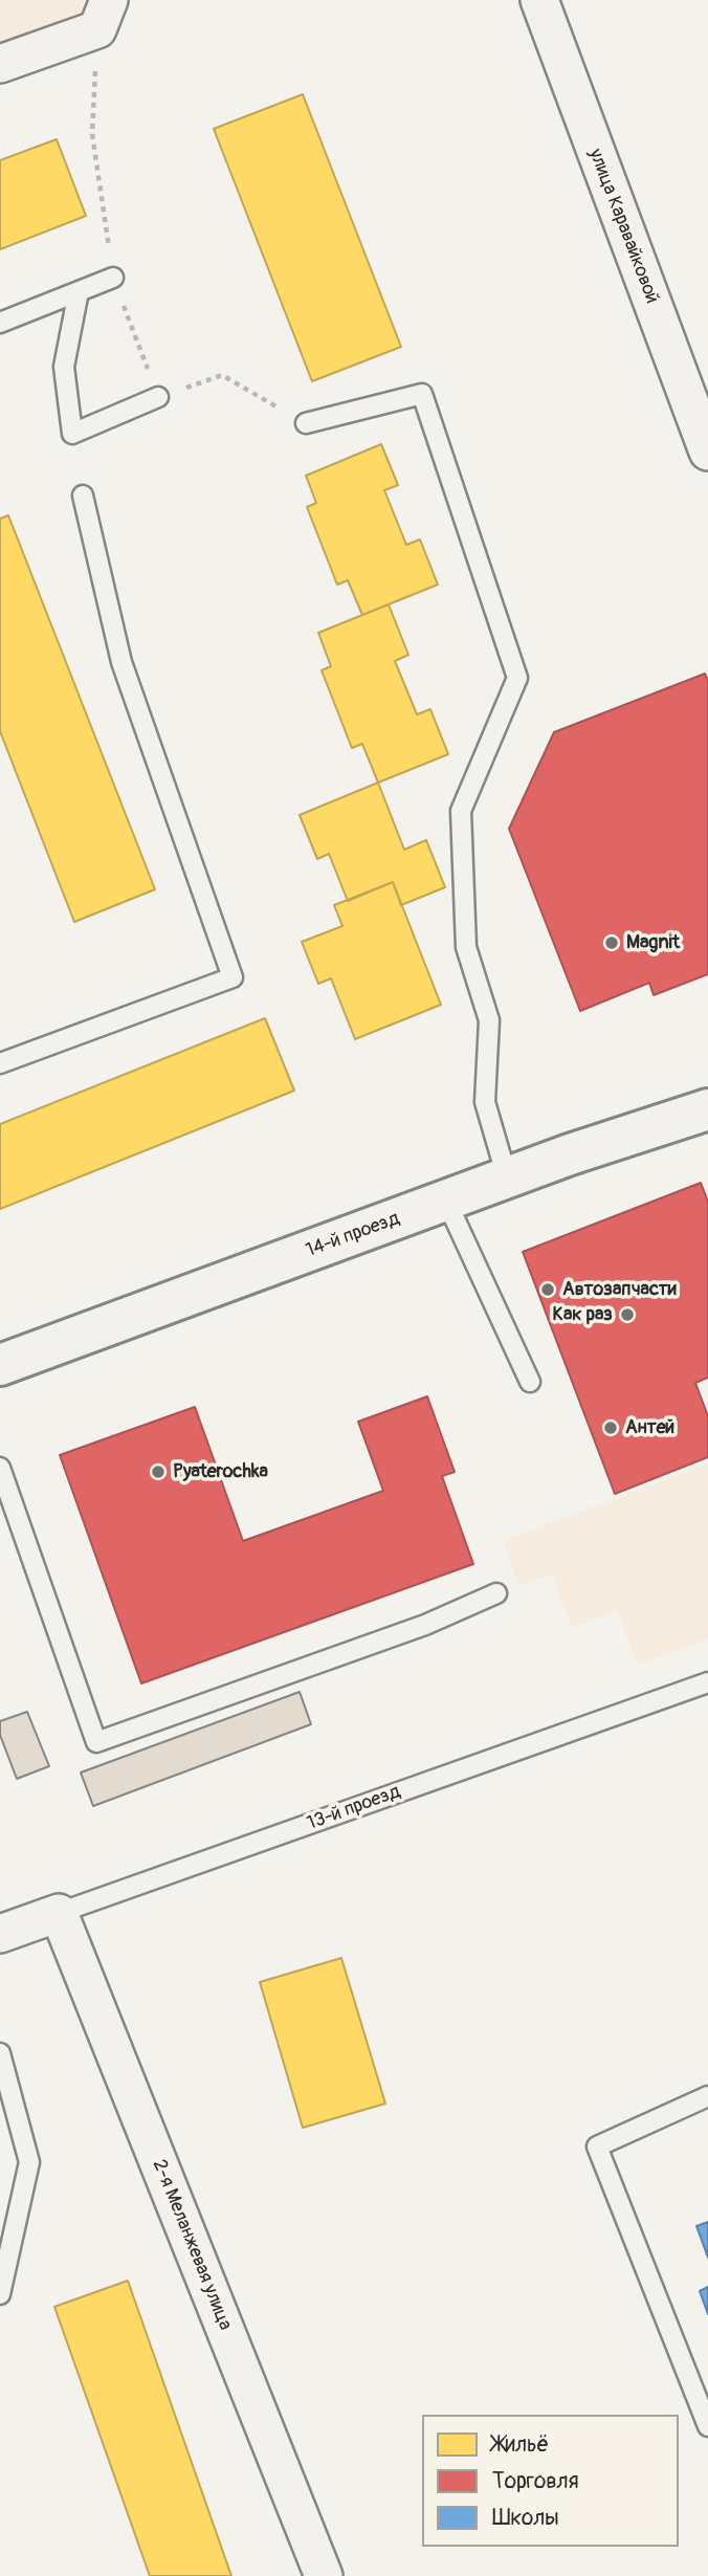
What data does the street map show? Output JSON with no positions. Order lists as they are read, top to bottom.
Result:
{
  "streets": {
    "main road": ["14-й проезд"],
    "street": ["улица Каравайковой", "13-й проезд", "2-я Меланжевая улица"]
  },
  "crossings": [
    ["13-й проезд", "2-я Меланжевая улица"]
  ],
  "places": [
    "Magnit",
    "Автозапчасти",
    "Как раз",
    "Антей",
    "Pyaterochka"
  ],
  "legend": ["Жильё", "Торговля", "Школы"]
}
